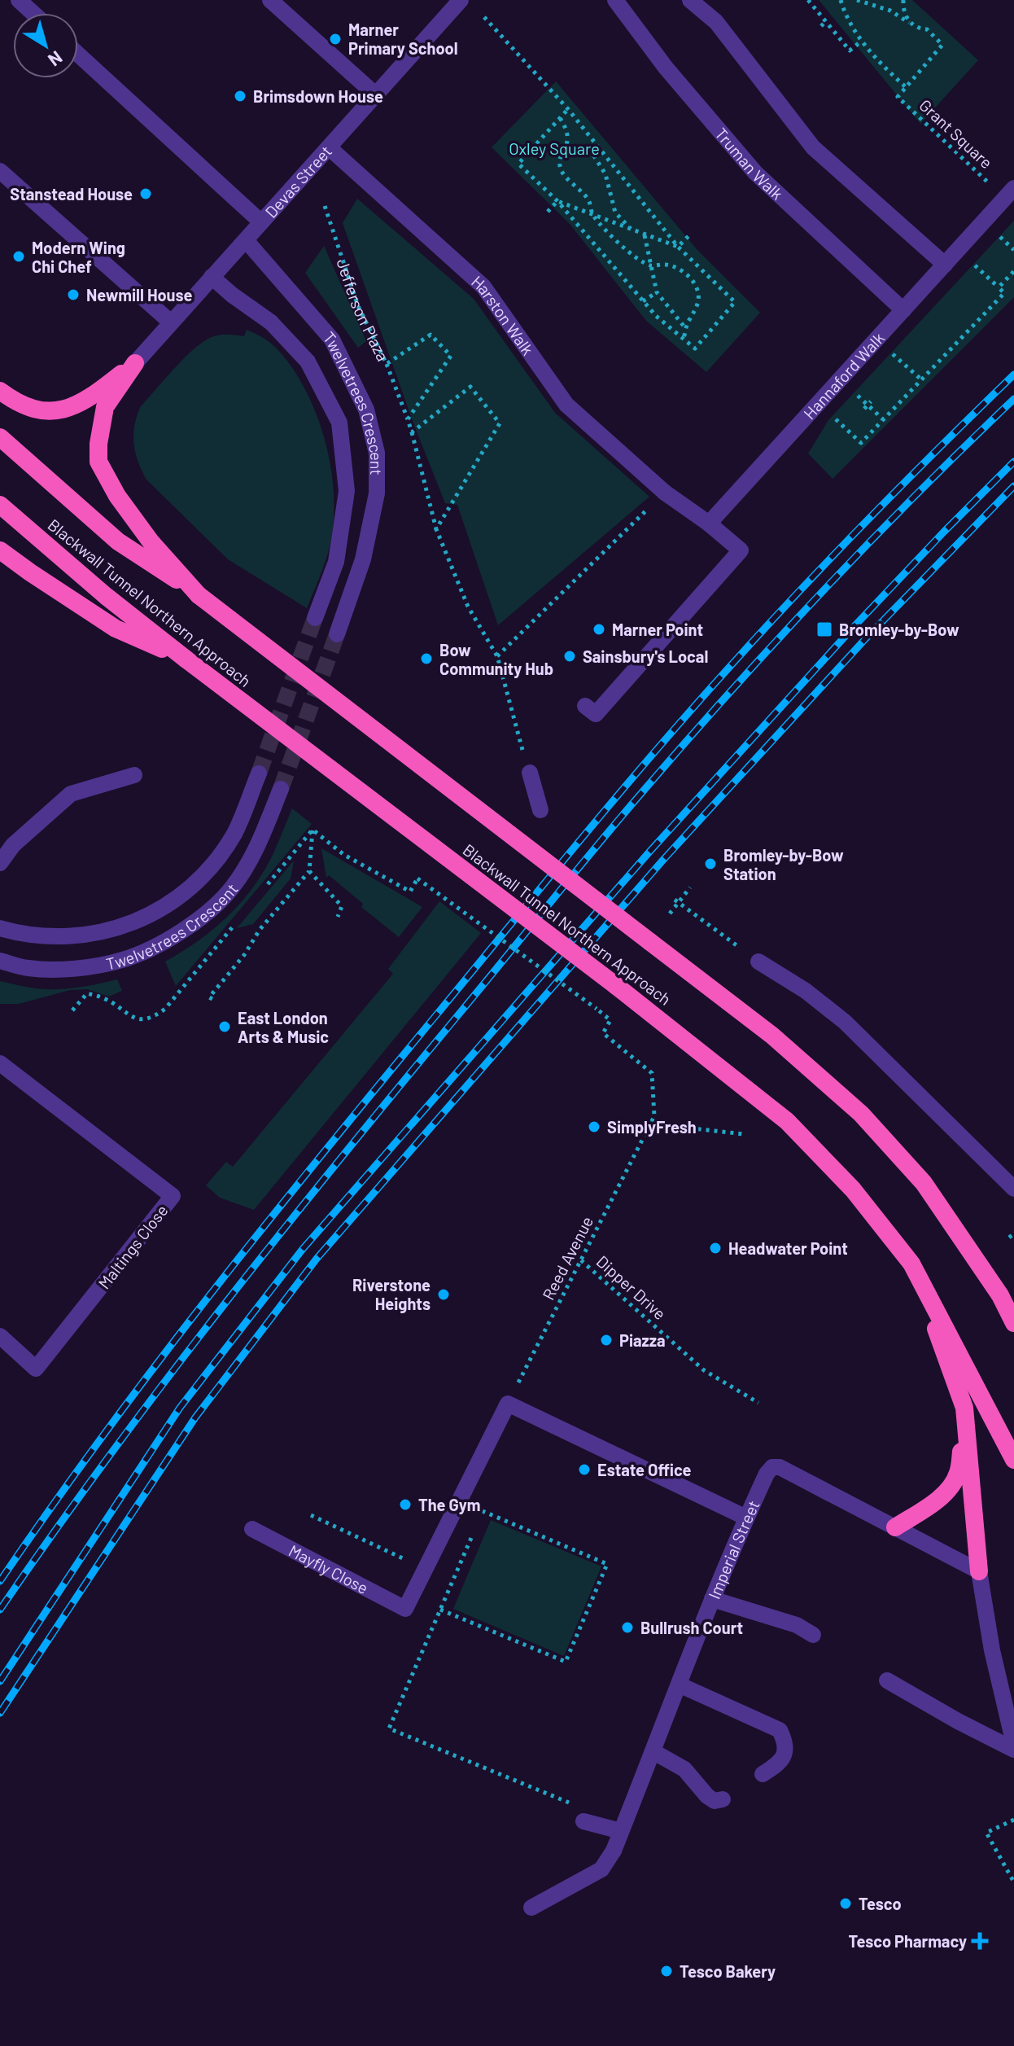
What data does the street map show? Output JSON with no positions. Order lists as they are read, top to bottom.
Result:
{
  "streets": {
    "highway": ["Blackwall Tunnel Northern Approach"],
    "street": [
      "Truman Walk",
      "Devas Street",
      "Harston Walk",
      "Hannaford Walk",
      "Twelvetrees Crescent",
      "Maltings Close",
      "Imperial Street",
      "Mayfly Close"
    ],
    "path": [
      "Grant Square",
      "Jefferson Plaza",
      "Reed Avenue",
      "Dipper Drive"
    ]
  },
  "crossings": [
    ["Grant Square", "Hannaford Walk"],
    ["Truman Walk", "Hannaford Walk"],
    ["Devas Street", "Harston Walk"],
    ["Devas Street", "Twelvetrees Crescent"],
    ["Reed Avenue", "Dipper Drive"]
  ],
  "parks": ["Oxley Square"],
  "places": {
    "other": [
      "Marner Primary School",
      "Brimsdown House",
      "Stanstead House",
      "Modern Wing Chi Chef",
      "Newmill House",
      "Marner Point",
      "Sainsbury's Local",
      "Bow Community Hub",
      "Bromley-by-Bow Station",
      "East London Arts & Music",
      "SimplyFresh",
      "Headwater Point",
      "Riverstone Heights",
      "Piazza",
      "Estate Office",
      "The Gym",
      "Bullrush Court",
      "Tesco",
      "Tesco Bakery"
    ],
    "transit": ["Bromley-by-Bow"],
    "health": ["Tesco Pharmacy"]
  },
  "north": "bottom right"
}
